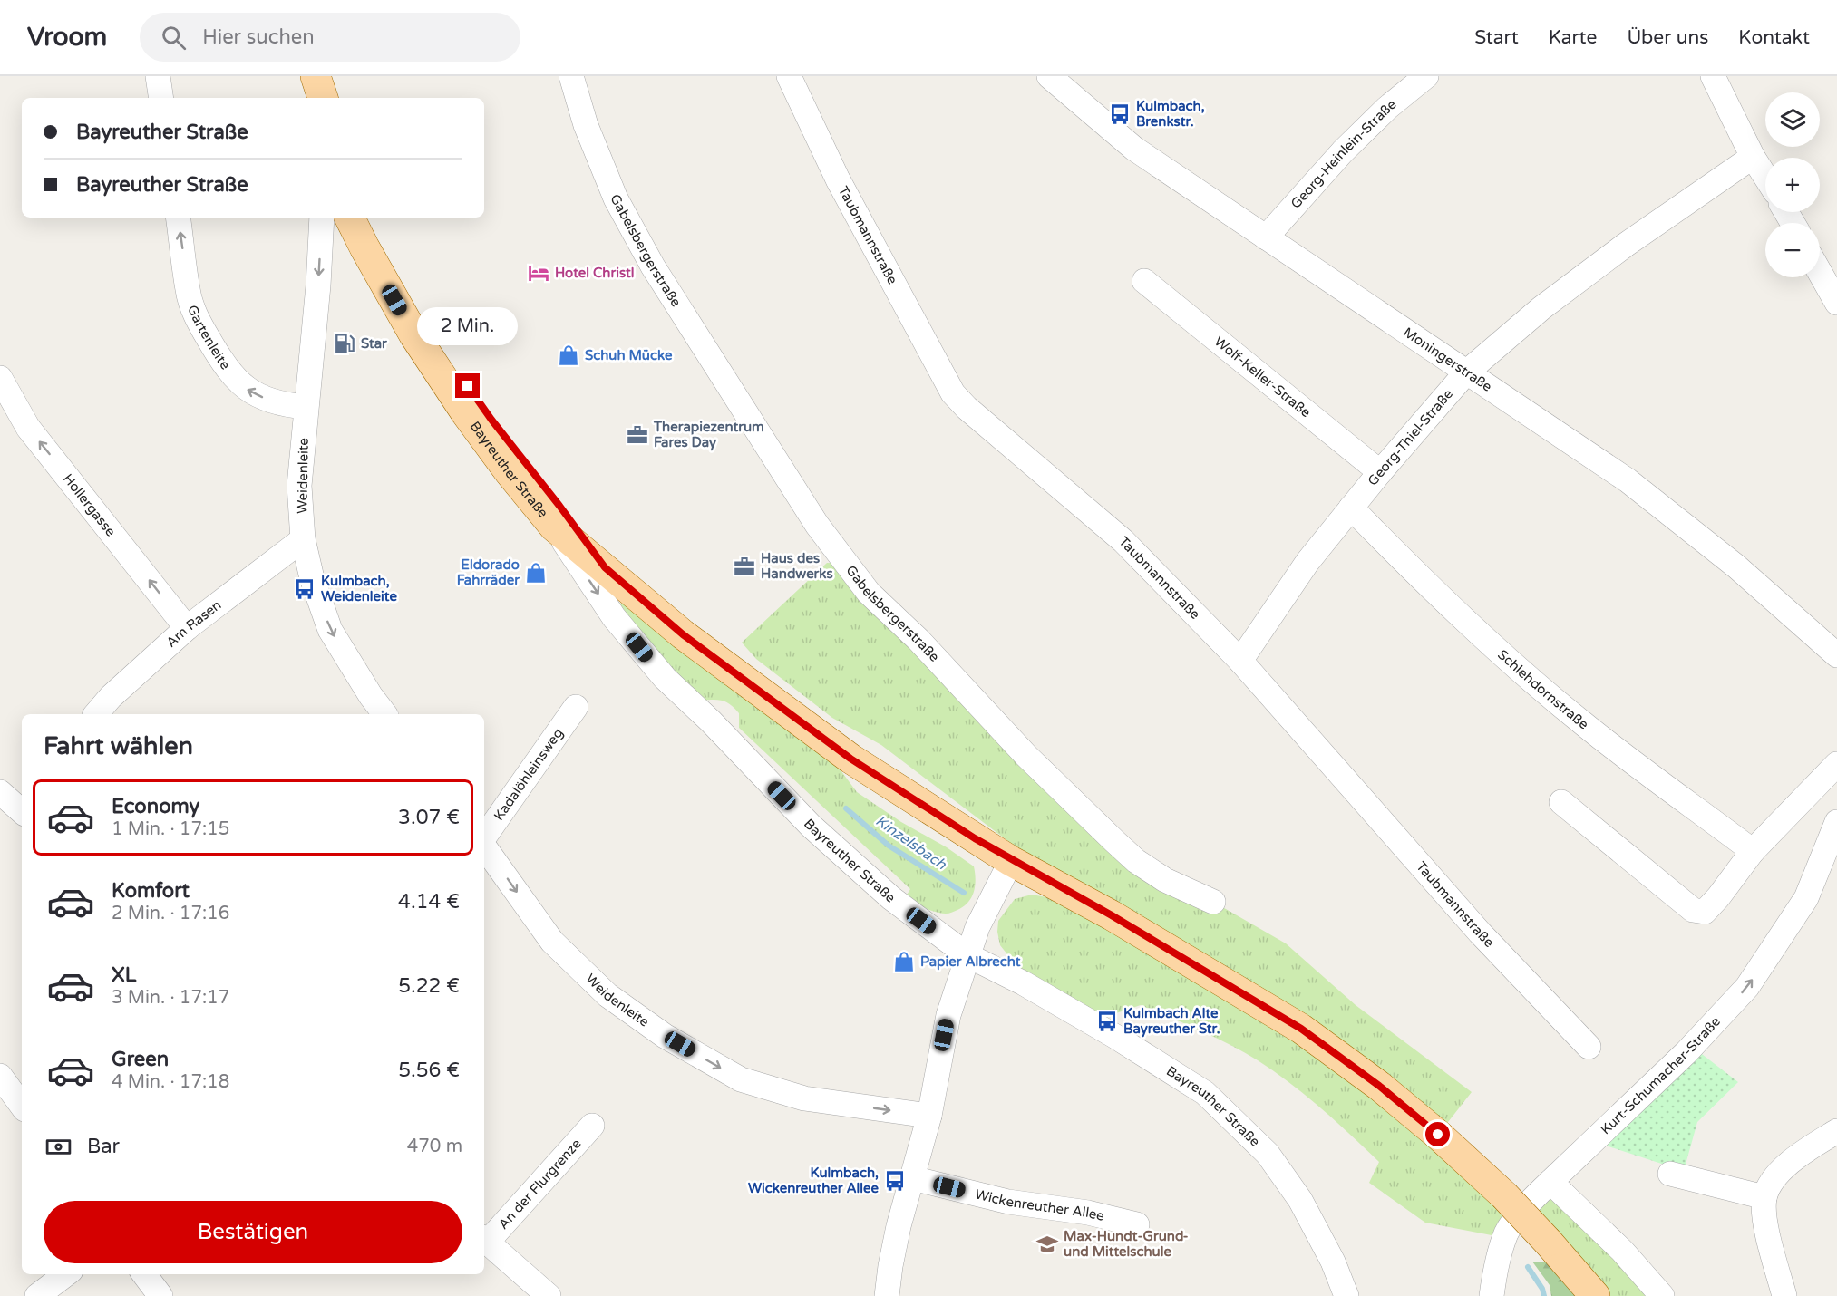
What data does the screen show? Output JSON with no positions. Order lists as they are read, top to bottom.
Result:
{
  "streets": {
    "main road": ["Bayreuther Straße"],
    "street": [
      "Georg-Heinlein-Straße",
      "Taubmannstraße",
      "Gabelsbergerstraße",
      "Gartenleite",
      "Moningerstraße",
      "Wolf-Keller-Straße",
      "Georg-Thiel-Straße",
      "Weidenleite",
      "Hollergasse",
      "Am Rasen",
      "Schlehdornstraße",
      "Kadalöhleinsweg",
      "Kurt-Schumacher-Straße",
      "An der Flurgrenze",
      "Wickenreuther Allee"
    ]
  },
  "crossings": [
    ["Georg-Heinlein-Straße", "Moningerstraße"],
    ["Taubmannstraße", "Georg-Thiel-Straße"],
    ["Gartenleite", "Weidenleite"],
    ["Moningerstraße", "Georg-Thiel-Straße"],
    ["Wolf-Keller-Straße", "Georg-Thiel-Straße"],
    ["Georg-Thiel-Straße", "Schlehdornstraße"],
    ["Weidenleite", "Am Rasen"],
    ["Hollergasse", "Am Rasen"]
  ],
  "one_way": ["Gartenleite", "Weidenleite", "Hollergasse"],
  "water": ["Kinzelsbach"],
  "places": {
    "bus stop": [
      "Kulmbach, Brenkstr.",
      "Kulmbach, Weidenleite",
      "Kulmbach Alte Bayreuther Str.",
      "Kulmbach, Wickenreuther Allee"
    ],
    "hotel": ["Hotel Christl"],
    "fuel station": ["Star"],
    "shop": ["Schuh Mücke", "Eldorado Fahrräder", "Papier Albrecht"],
    "office": ["Therapiezentrum Fares Day", "Haus des Handwerks"],
    "school or university": ["Max-Hundt-Grund- und Mittelschule"]
  },
  "page": {
    "header": "Vroom",
    "search": "Hier suchen",
    "nav": [
      "Start",
      "Karte",
      "Über uns",
      "Kontakt"
    ],
    "map_buttons": ["+", "−"],
    "banner": ["Bayreuther Straße", "Bayreuther Straße"],
    "bubble": "2 Min.",
    "heading": "Fahrt wählen",
    "list": [
      {
        "name": "Economy",
        "note": "1 Min. · 17:15",
        "value": "3.07 €"
      },
      {
        "name": "Komfort",
        "note": "2 Min. · 17:16",
        "value": "4.14 €"
      },
      {
        "name": "XL",
        "note": "3 Min. · 17:17",
        "value": "5.22 €"
      },
      {
        "name": "Green",
        "note": "4 Min. · 17:18",
        "value": "5.56 €"
      }
    ],
    "pay": ["Bar", "470 m"],
    "buttons": "Bestätigen"
  }
}
